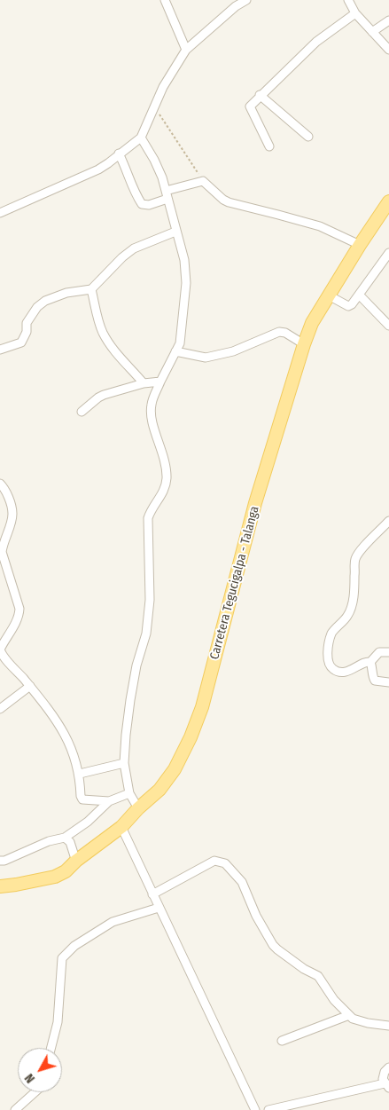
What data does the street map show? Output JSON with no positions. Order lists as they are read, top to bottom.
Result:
{
  "streets": {
    "main road": ["Carretera Tegucigalpa - Talanga"]
  },
  "north": "bottom left"
}
